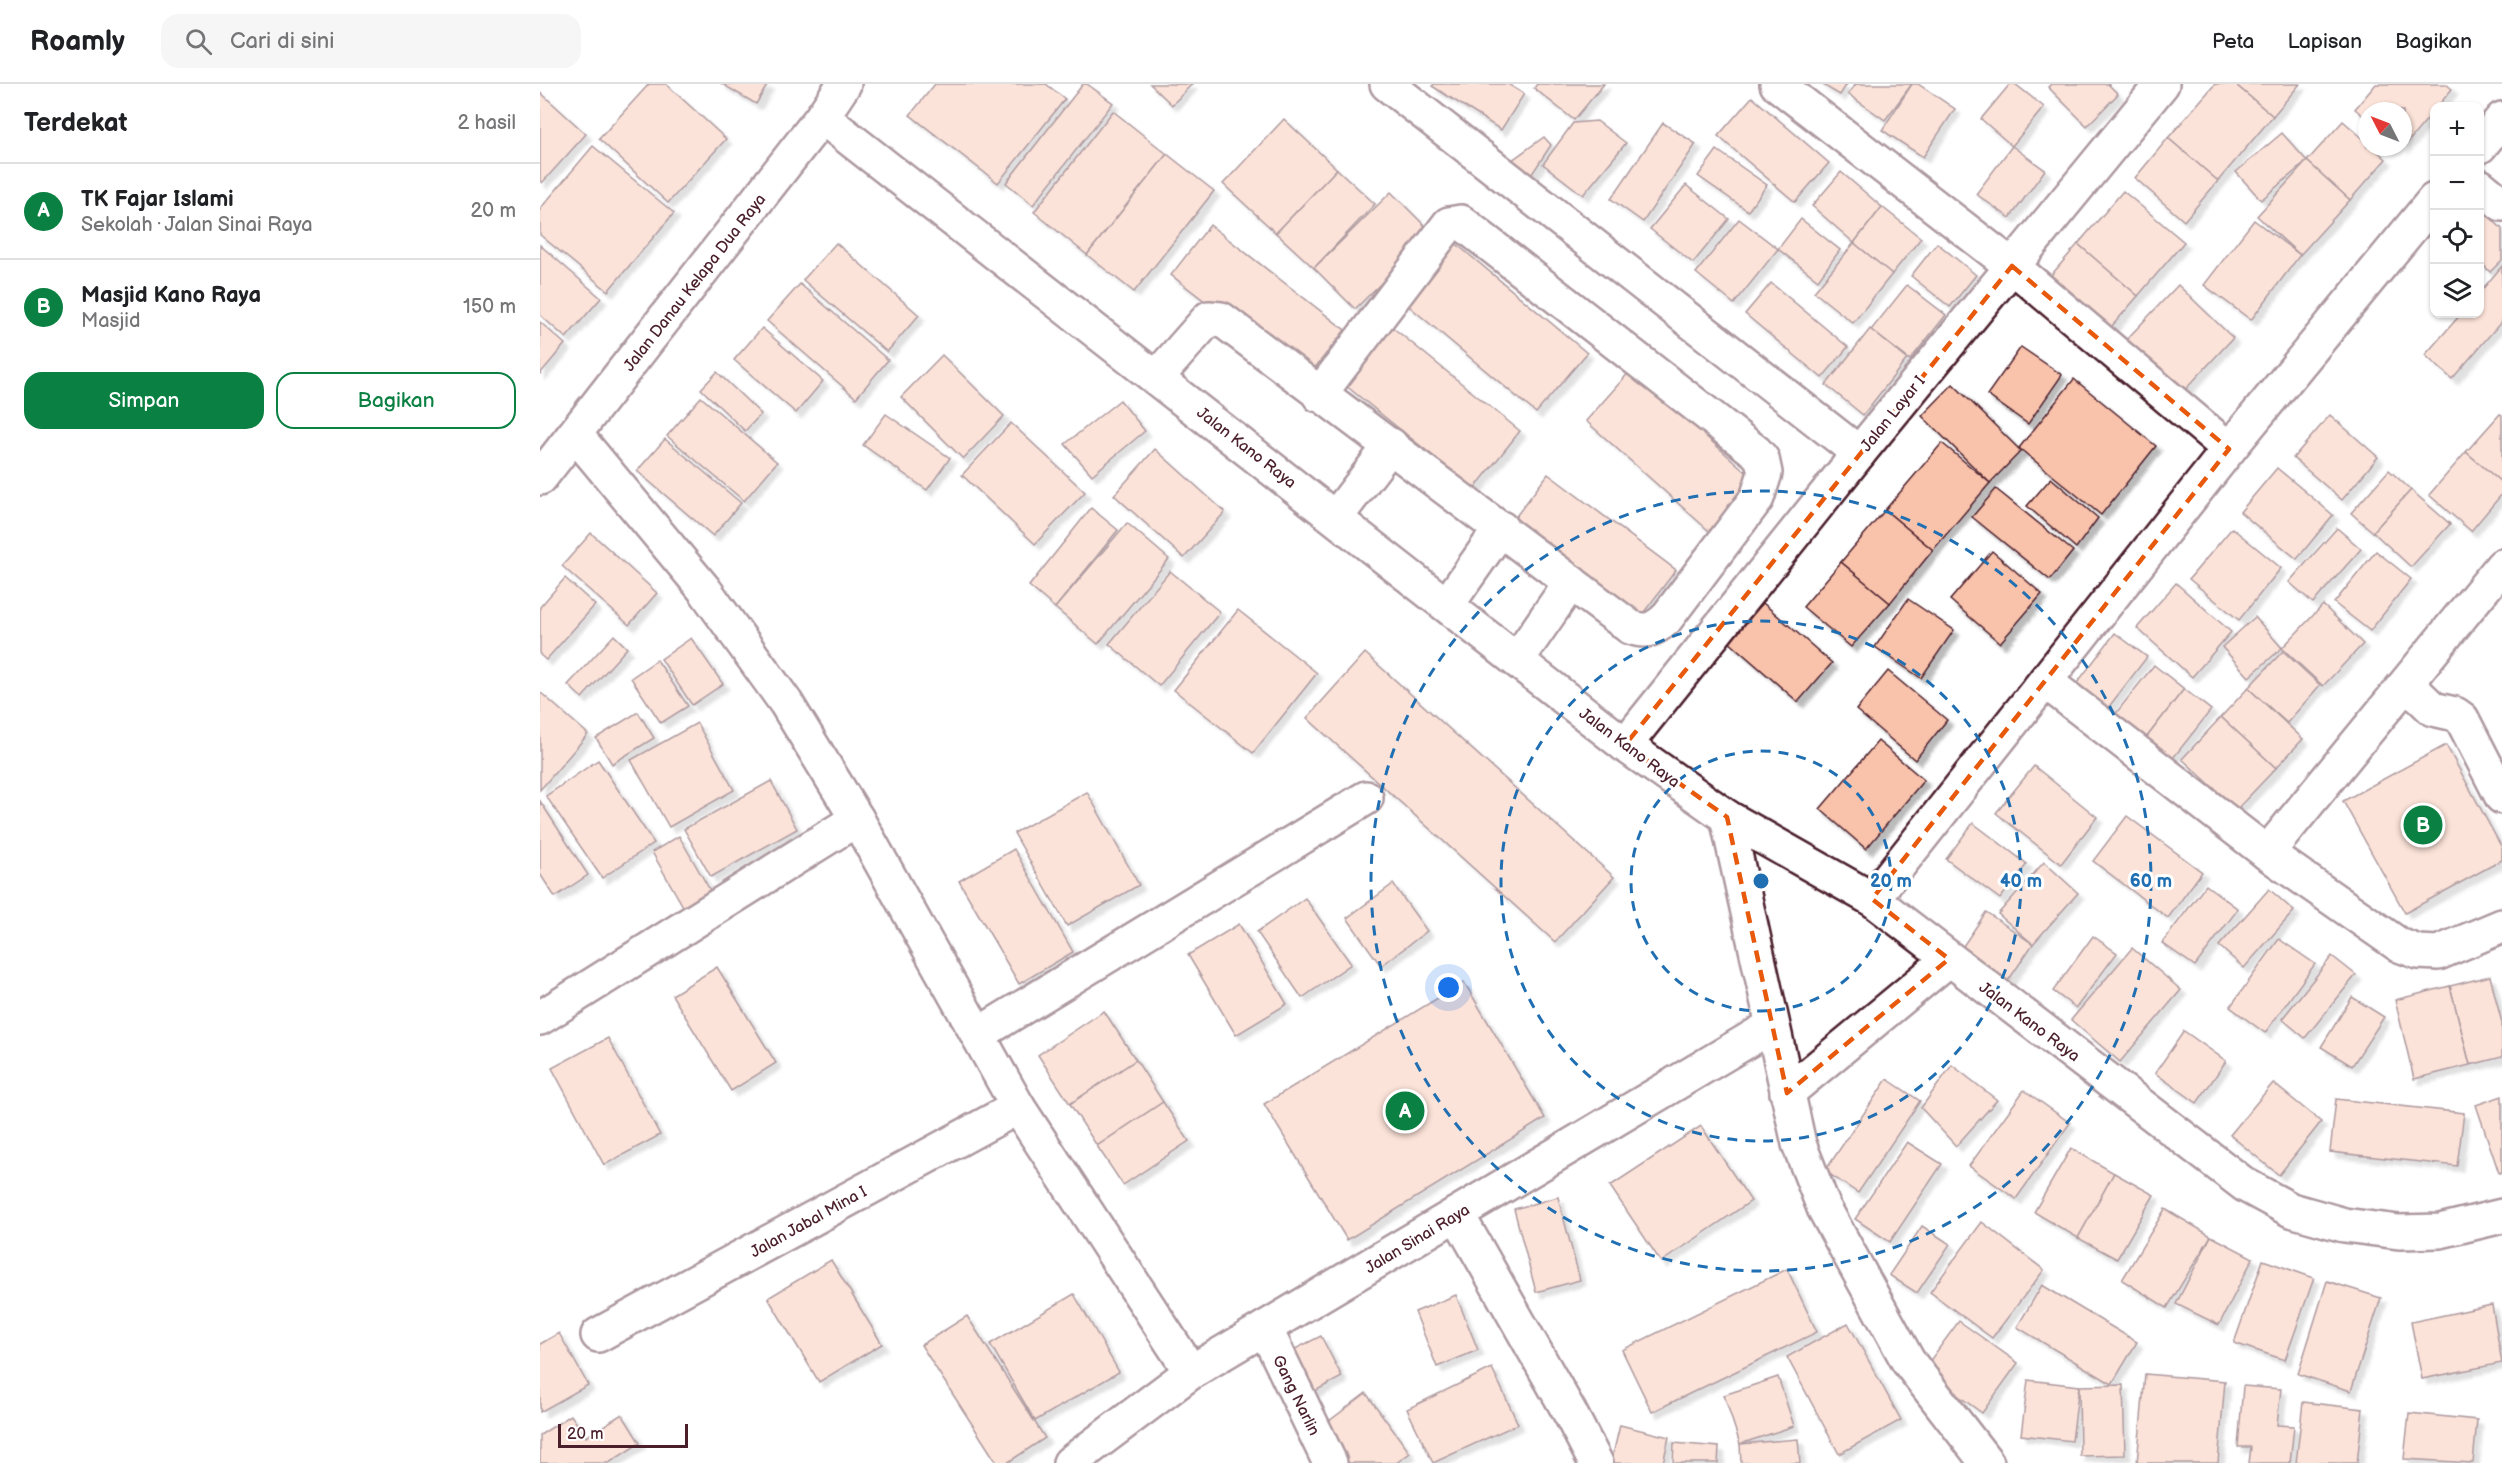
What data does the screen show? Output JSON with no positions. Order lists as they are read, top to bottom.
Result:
{
  "streets": {
    "street": [
      "Jalan Danau Kelapa Dua Raya",
      "Jalan Layar I",
      "Jalan Kano Raya",
      "Jalan Jabal Mina I",
      "Jalan Sinai Raya",
      "Gang Narlin"
    ]
  },
  "crossings": [
    ["Jalan Danau Kelapa Dua Raya", "Jalan Kano Raya"],
    ["Jalan Layar I", "Jalan Kano Raya"],
    ["Jalan Sinai Raya", "Gang Narlin"]
  ],
  "scale_bar": "20 m",
  "north": "top left",
  "page": {
    "header": "Roamly",
    "search": "Cari di sini",
    "nav": ["Peta", "Lapisan", "Bagikan"],
    "heading": ["Terdekat", "2 hasil"],
    "map_buttons": ["+", "−"],
    "list": [
      {
        "mark": "A",
        "name": "TK Fajar Islami",
        "note": "Sekolah · Jalan Sinai Raya",
        "value": "20 m"
      },
      {
        "mark": "B",
        "name": "Masjid Kano Raya",
        "note": "Masjid",
        "value": "150 m"
      }
    ],
    "buttons": ["Simpan", "Bagikan"],
    "pins": ["B", "A"],
    "scale": "20 m"
  },
  "rings": ["20 m", "40 m", "60 m"]
}
